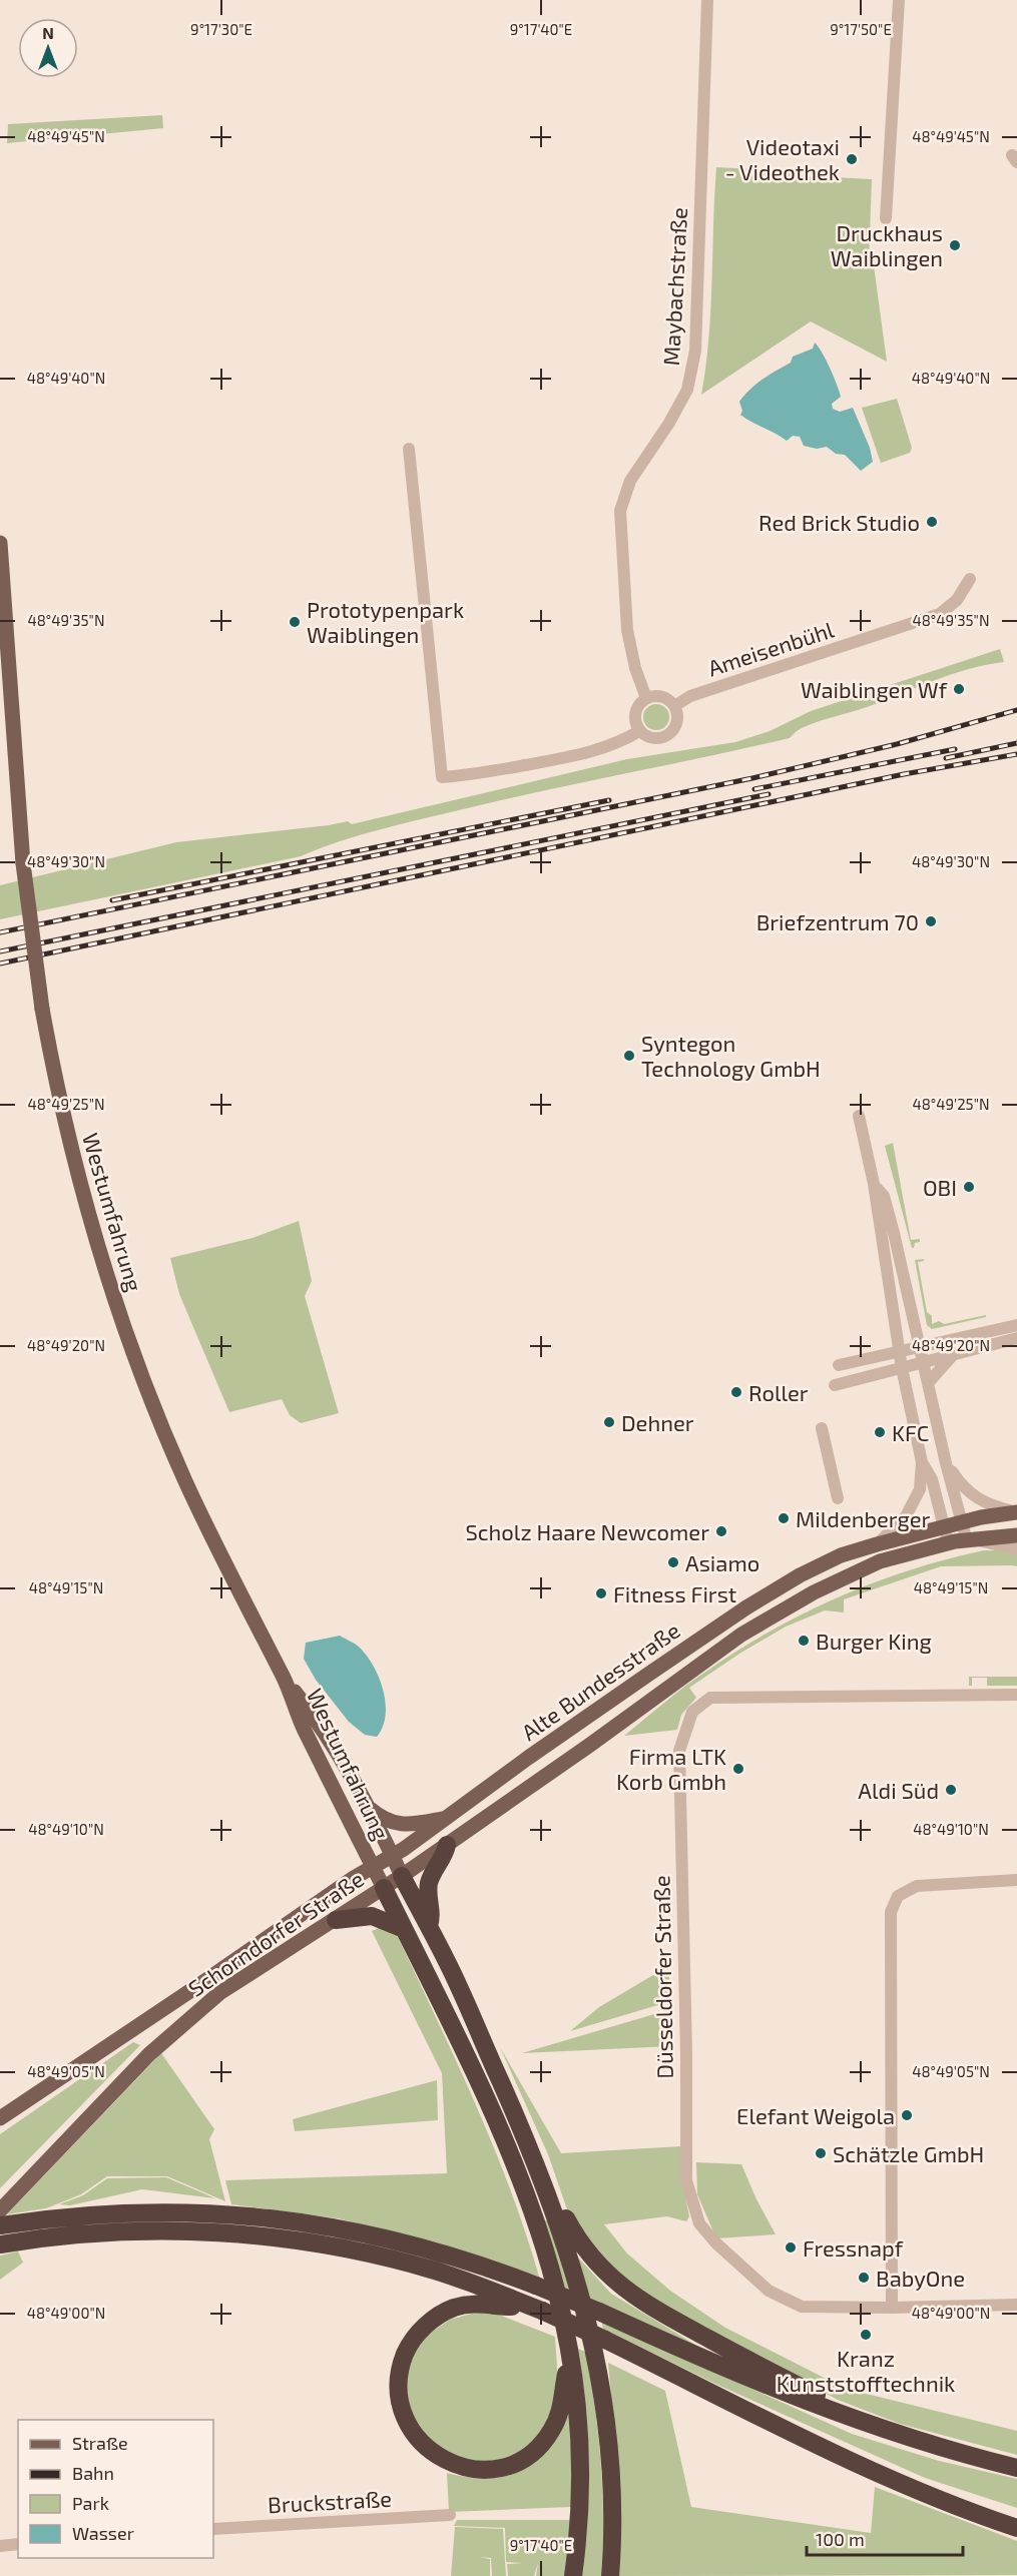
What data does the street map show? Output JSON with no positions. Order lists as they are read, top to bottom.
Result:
{
  "streets": {
    "main road": ["Westumfahrung", "Alte Bundesstraße", "Schorndorfer Straße"],
    "street": [
      "Maybachstraße",
      "Ameisenbühl",
      "Düsseldorfer Straße",
      "Bruckstraße"
    ]
  },
  "crossings": [
    ["Maybachstraße", "Ameisenbühl"],
    ["Westumfahrung", "Alte Bundesstraße"],
    ["Westumfahrung", "Schorndorfer Straße"],
    ["Alte Bundesstraße", "Schorndorfer Straße"]
  ],
  "places": [
    "Videotaxi - Videothek",
    "Druckhaus Waiblingen",
    "Red Brick Studio",
    "Prototypenpark Waiblingen",
    "Waiblingen Wf",
    "Briefzentrum 70",
    "Syntegon Technology GmbH",
    "OBI",
    "Roller",
    "Dehner",
    "KFC",
    "Mildenberger",
    "Scholz Haare Newcomer",
    "Asiamo",
    "Fitness First",
    "Burger King",
    "Firma LTK Korb Gmbh",
    "Aldi Süd",
    "Elefant Weigola",
    "Schätzle GmbH",
    "Fressnapf",
    "BabyOne",
    "Kranz Kunststofftechnik"
  ],
  "legend": [
    "Straße",
    "Bahn",
    "Park",
    "Wasser"
  ],
  "scale_bar": "100 m",
  "north": "top",
  "coordinates": [
    "9°17'30\"E",
    "9°17'40\"E",
    "9°17'50\"E",
    "48°49'45\"N",
    "48°49'40\"N",
    "48°49'35\"N",
    "48°49'30\"N",
    "48°49'25\"N",
    "48°49'20\"N",
    "48°49'15\"N",
    "48°49'10\"N",
    "48°49'05\"N",
    "48°49'00\"N"
  ]
}
